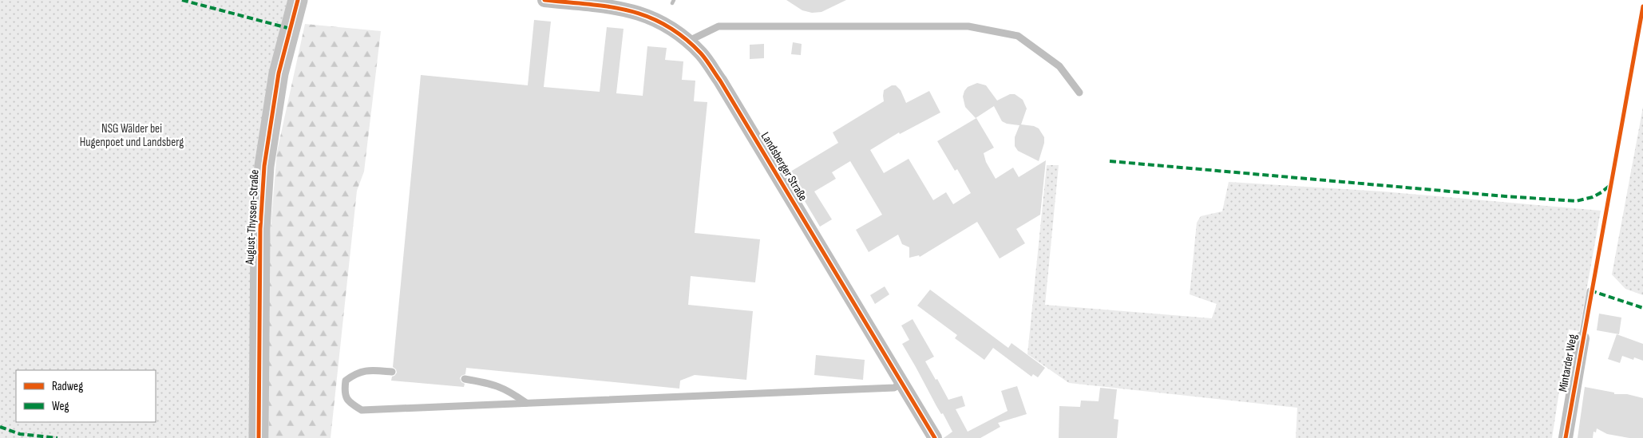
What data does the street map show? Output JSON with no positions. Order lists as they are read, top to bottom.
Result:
{
  "streets": {
    "main road": ["August-Thyssen-Straße"],
    "street": ["Landsberger Straße", "Mintarder Weg"]
  },
  "parks": ["NSG Wälder bei Hugenpoet und Landsberg"],
  "legend": ["Radweg", "Weg"]
}
